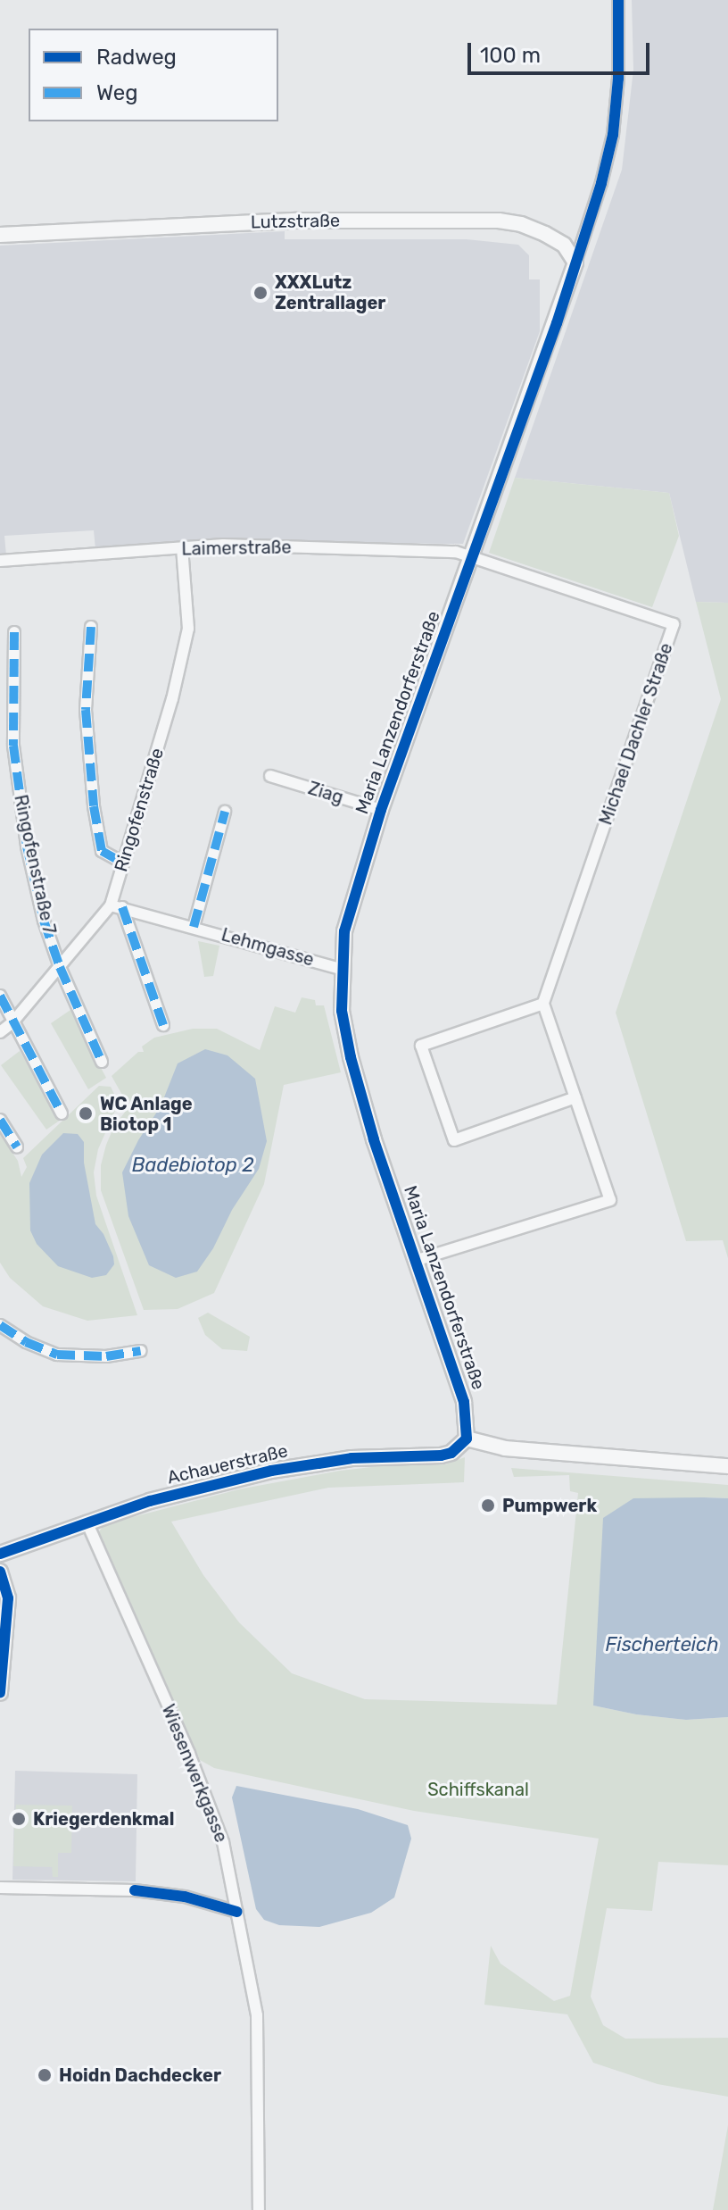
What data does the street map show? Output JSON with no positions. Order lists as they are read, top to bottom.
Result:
{
  "streets": {
    "street": [
      "Lutzstraße",
      "Laimerstraße",
      "Maria Lanzendorferstraße",
      "Michael Dachler Straße",
      "Ziag",
      "Ringofenstraße",
      "Ringofenstraße 7",
      "Lehmgasse",
      "Achauerstraße",
      "Wiesenwerkgasse"
    ]
  },
  "crossings": [
    ["Lutzstraße", "Maria Lanzendorferstraße"],
    ["Laimerstraße", "Maria Lanzendorferstraße"],
    ["Laimerstraße", "Michael Dachler Straße"],
    ["Laimerstraße", "Ringofenstraße"],
    ["Maria Lanzendorferstraße", "Michael Dachler Straße"],
    ["Maria Lanzendorferstraße", "Ziag"],
    ["Maria Lanzendorferstraße", "Lehmgasse"],
    ["Maria Lanzendorferstraße", "Achauerstraße"],
    ["Ringofenstraße", "Ringofenstraße 7"],
    ["Ringofenstraße", "Lehmgasse"],
    ["Achauerstraße", "Wiesenwerkgasse"]
  ],
  "water": ["Badebiotop 2", "Fischerteich"],
  "parks": ["Schiffskanal"],
  "places": [
    "XXXLutz Zentrallager",
    "WC Anlage Biotop 1",
    "Pumpwerk",
    "Kriegerdenkmal",
    "Hoidn Dachdecker"
  ],
  "legend": ["Radweg", "Weg"],
  "scale_bar": "100 m"
}
